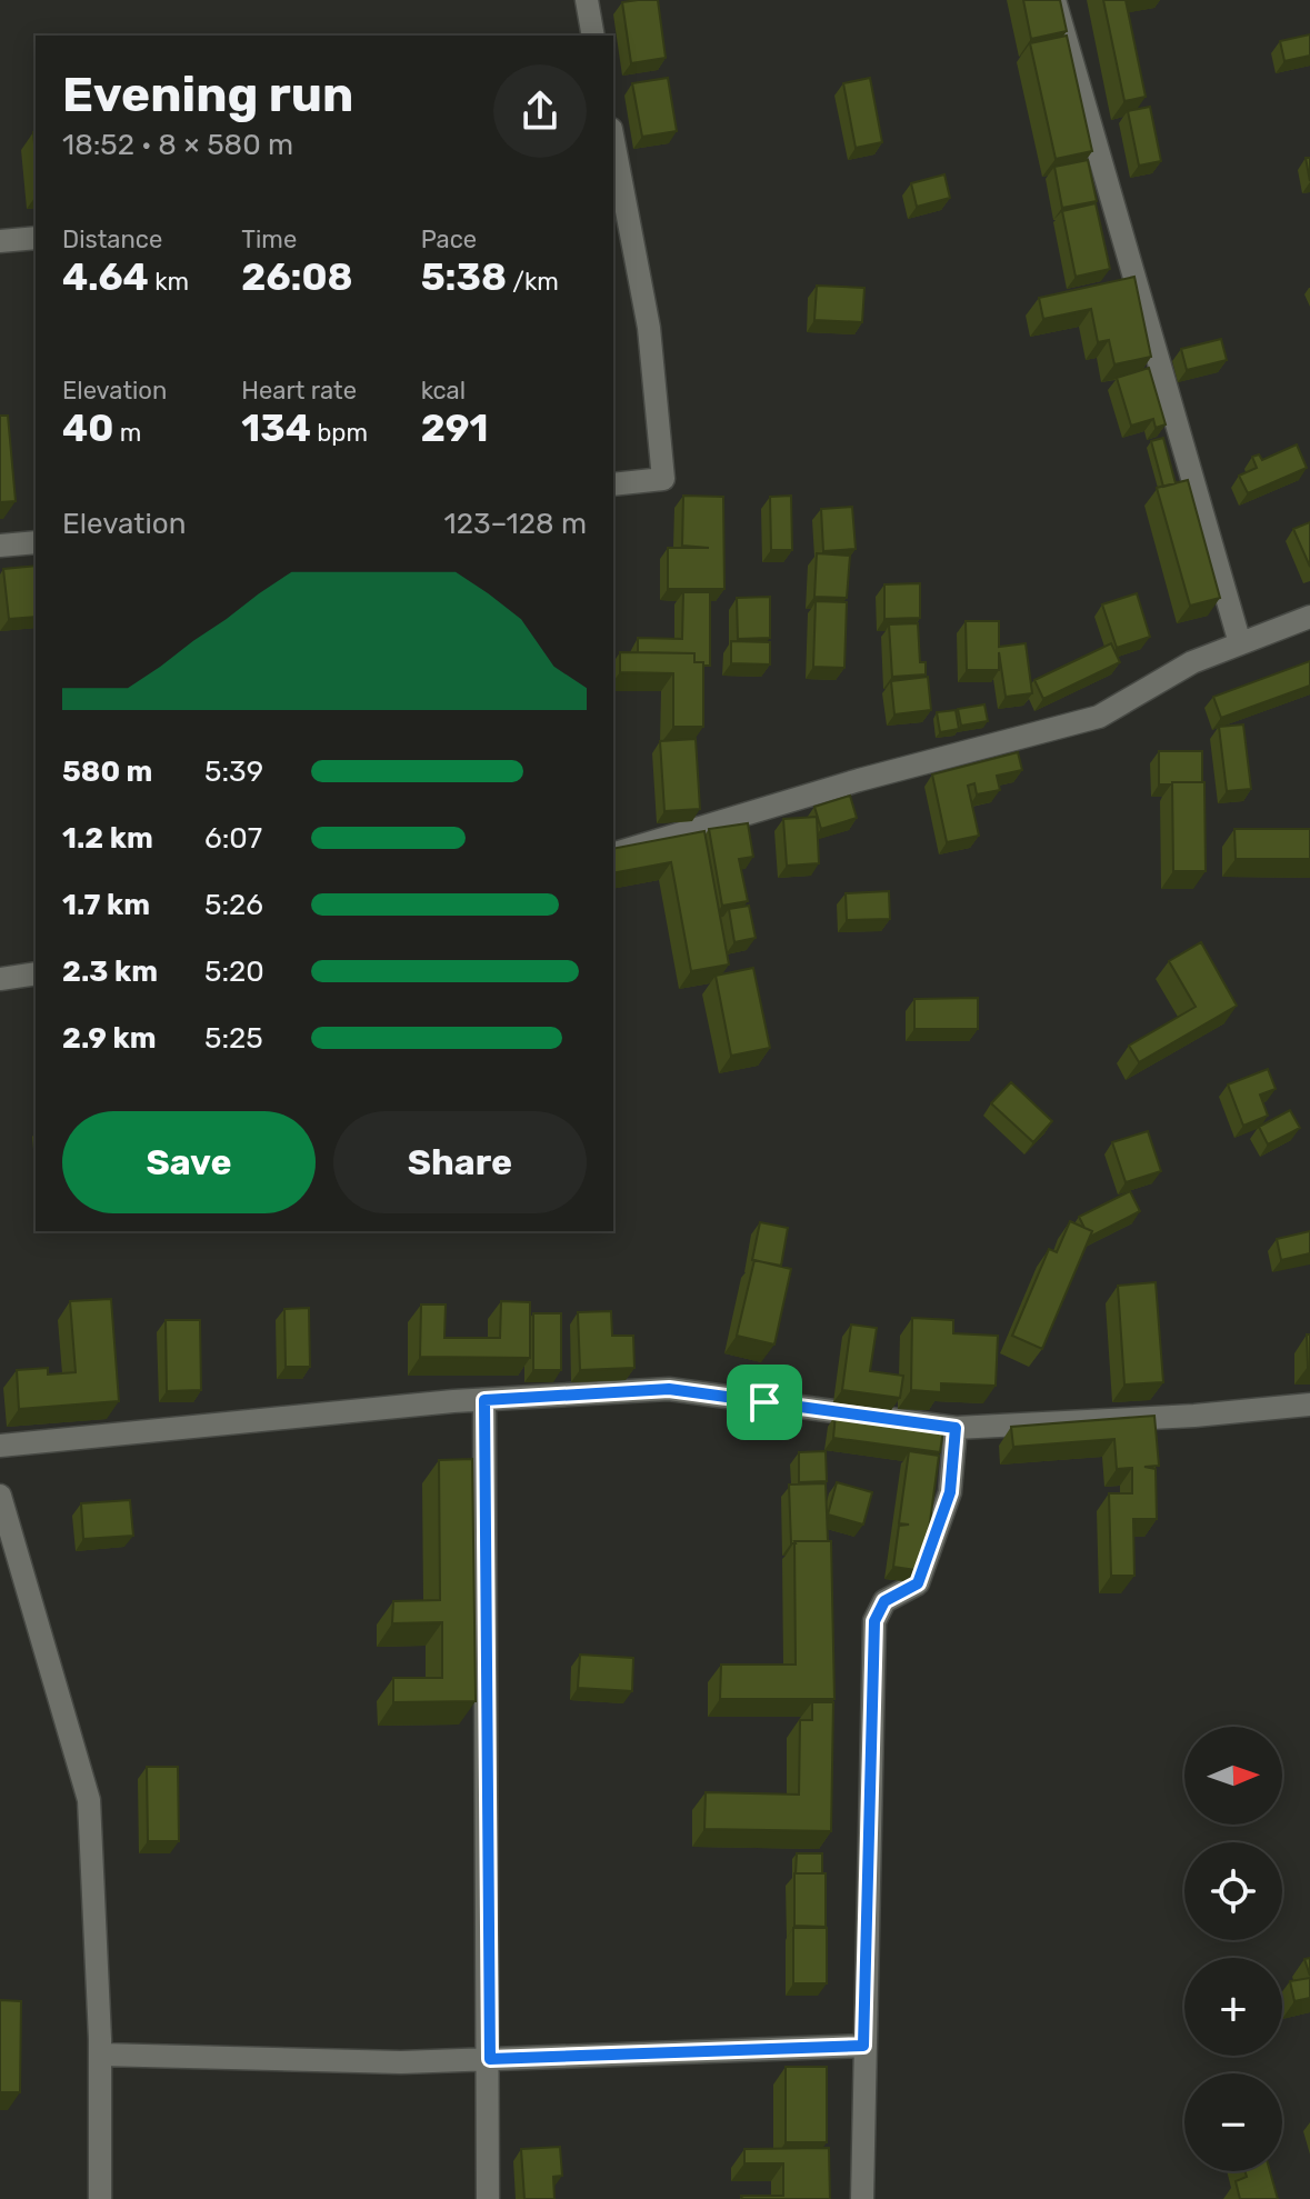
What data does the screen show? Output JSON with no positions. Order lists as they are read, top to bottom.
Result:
{
  "north": "right",
  "page": {
    "heading": ["Evening run", "18:52 · 8 × 580 m"],
    "stats": [
      ["Distance", "4.64 km"],
      ["Time", "26:08"],
      ["Pace", "5:38 /km"],
      ["Elevation", "40 m"],
      ["Heart rate", "134 bpm"],
      ["kcal", "291"]
    ],
    "chart": ["Elevation", "123–128 m"],
    "list": [
      {
        "name": "580 m",
        "note": "5:39"
      },
      {
        "name": "1.2 km",
        "note": "6:07"
      },
      {
        "name": "1.7 km",
        "note": "5:26"
      },
      {
        "name": "2.3 km",
        "note": "5:20"
      },
      {
        "name": "2.9 km",
        "note": "5:25"
      }
    ],
    "buttons": ["Save", "Share"],
    "map_buttons": ["+", "−"]
  }
}
